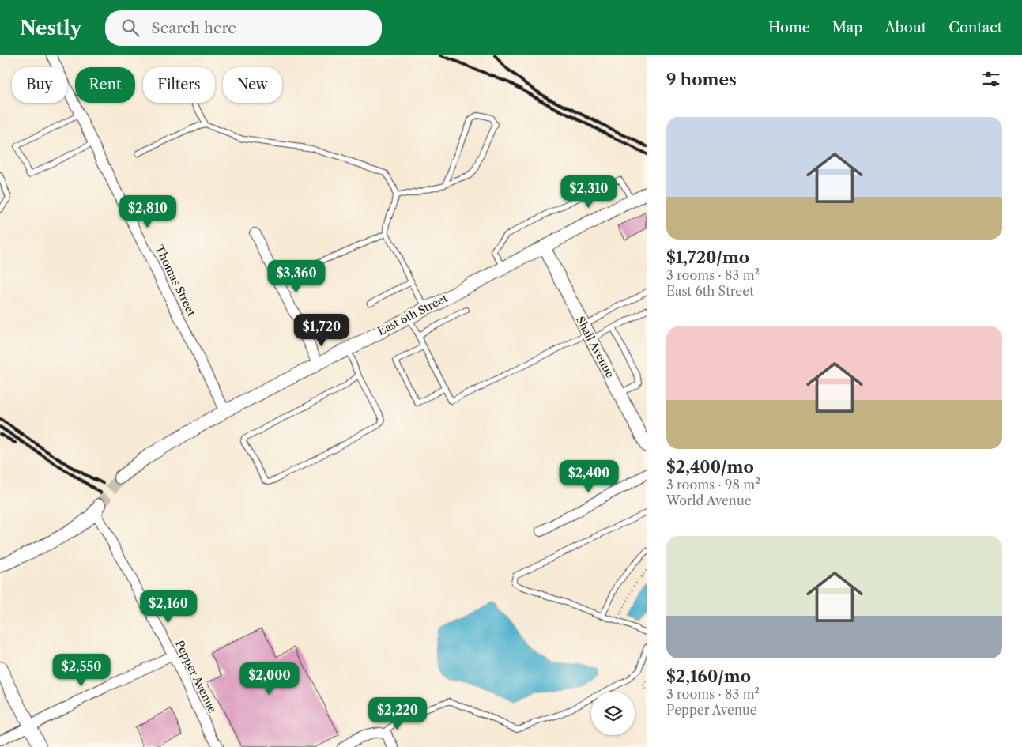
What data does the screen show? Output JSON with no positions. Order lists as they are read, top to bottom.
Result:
{
  "streets": {
    "street": [
      "Thomas Street",
      "East 6th Street",
      "Shall Avenue",
      "Pepper Avenue"
    ]
  },
  "crossings": [
    ["Thomas Street", "East 6th Street"],
    ["East 6th Street", "Shall Avenue"]
  ],
  "page": {
    "header": "Nestly",
    "search": "Search here",
    "nav": [
      "Home",
      "Map",
      "About",
      "Contact"
    ],
    "heading": "9 homes",
    "chip": [
      "Buy",
      "Rent",
      "Filters",
      "New"
    ],
    "list": [
      {
        "name": "$1,720/mo",
        "note": "3 rooms · 83 m² · East 6th Street"
      },
      {
        "name": "$2,400/mo",
        "note": "3 rooms · 98 m² · World Avenue"
      },
      {
        "name": "$2,160/mo",
        "note": "3 rooms · 83 m² · Pepper Avenue"
      }
    ],
    "price": [
      "$2,310",
      "$2,810",
      "$3,360",
      "$1,720",
      "$2,400",
      "$2,160",
      "$2,550",
      "$2,000",
      "$2,220"
    ]
  }
}
